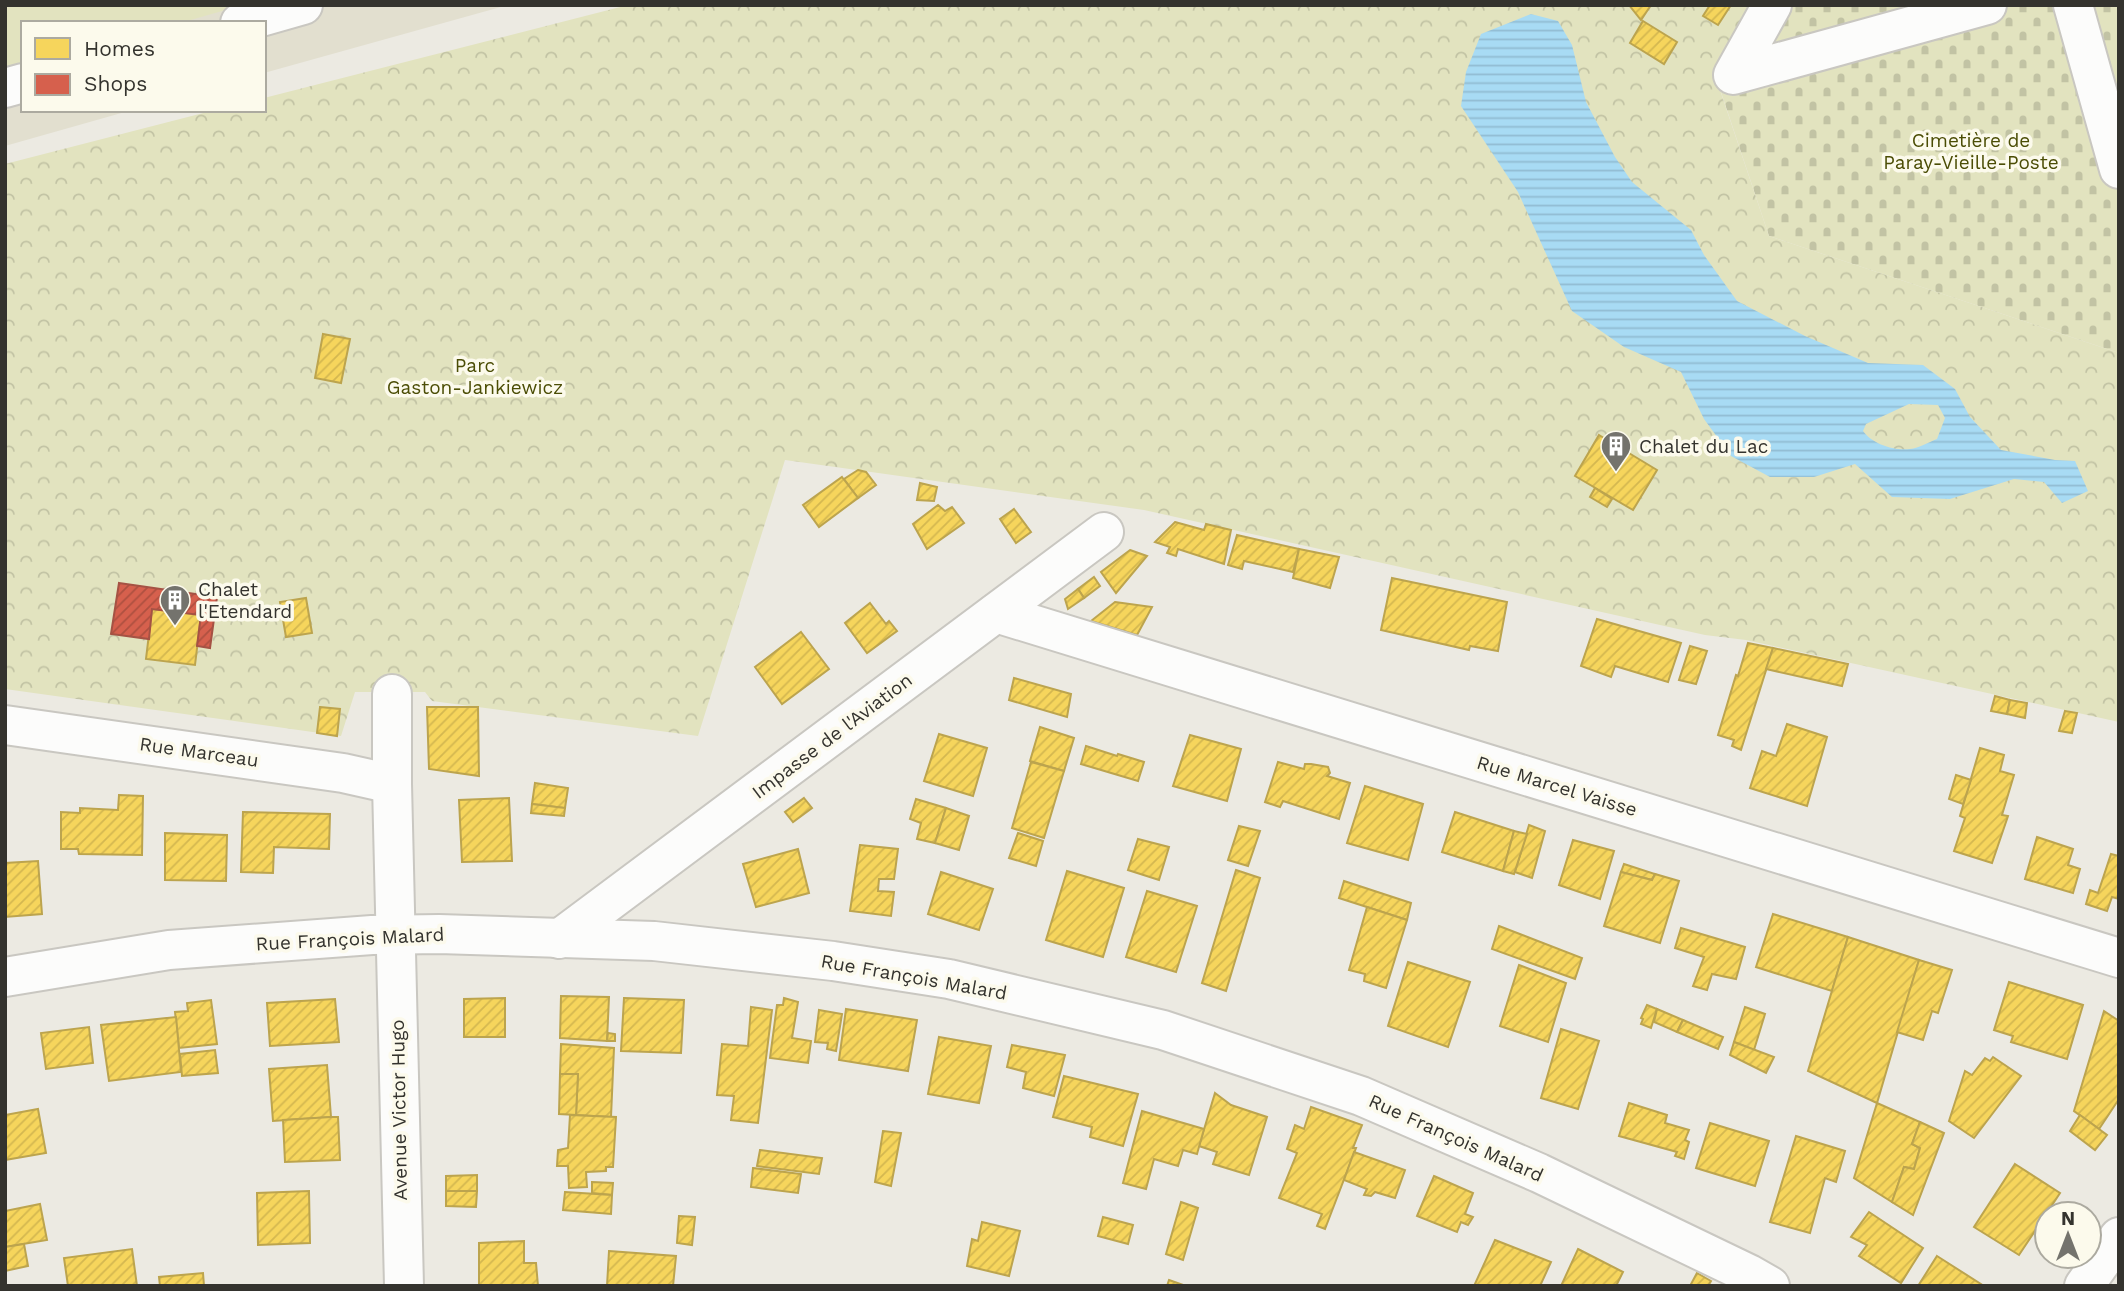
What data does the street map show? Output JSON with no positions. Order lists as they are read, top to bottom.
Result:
{
  "streets": {
    "street": [
      "Impasse de l'Aviation",
      "Rue Marceau",
      "Rue Marcel Vaisse",
      "Rue François Malard",
      "Avenue Victor Hugo"
    ]
  },
  "crossings": [
    ["Impasse de l'Aviation", "Rue Marcel Vaisse"],
    ["Impasse de l'Aviation", "Rue François Malard"],
    ["Rue Marceau", "Avenue Victor Hugo"],
    ["Rue François Malard", "Avenue Victor Hugo"]
  ],
  "parks": ["Cimetière de Paray-Vieille-Poste", "Parc Gaston-Jankiewicz"],
  "places": {
    "building": ["Chalet du Lac", "Chalet l'Etendard"]
  },
  "legend": ["Homes", "Shops"],
  "north": "top"
}
